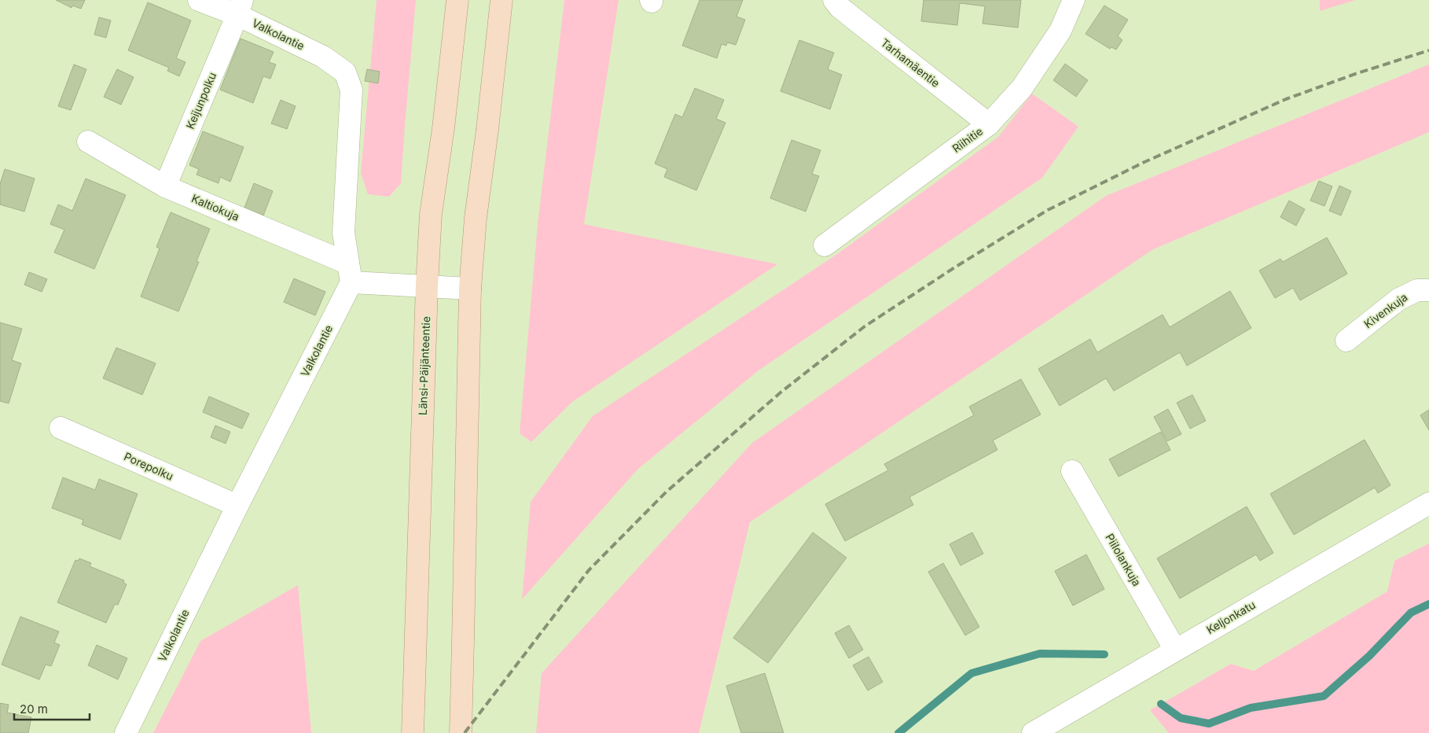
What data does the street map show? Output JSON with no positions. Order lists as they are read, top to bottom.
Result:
{
  "streets": {
    "main road": ["Länsi-Päijänteentie"],
    "street": [
      "Valkolantie",
      "Tarhamäentie",
      "Keijunpolku",
      "Riihitie",
      "Kaltiokuja",
      "Kivenkuja",
      "Porepolku",
      "Piilolankuja",
      "Keljonkatu"
    ]
  },
  "crossings": [
    ["Valkolantie", "Keijunpolku"],
    ["Valkolantie", "Kaltiokuja"],
    ["Valkolantie", "Porepolku"],
    ["Tarhamäentie", "Riihitie"],
    ["Keijunpolku", "Kaltiokuja"],
    ["Piilolankuja", "Keljonkatu"]
  ],
  "scale_bar": "20 m"
}
